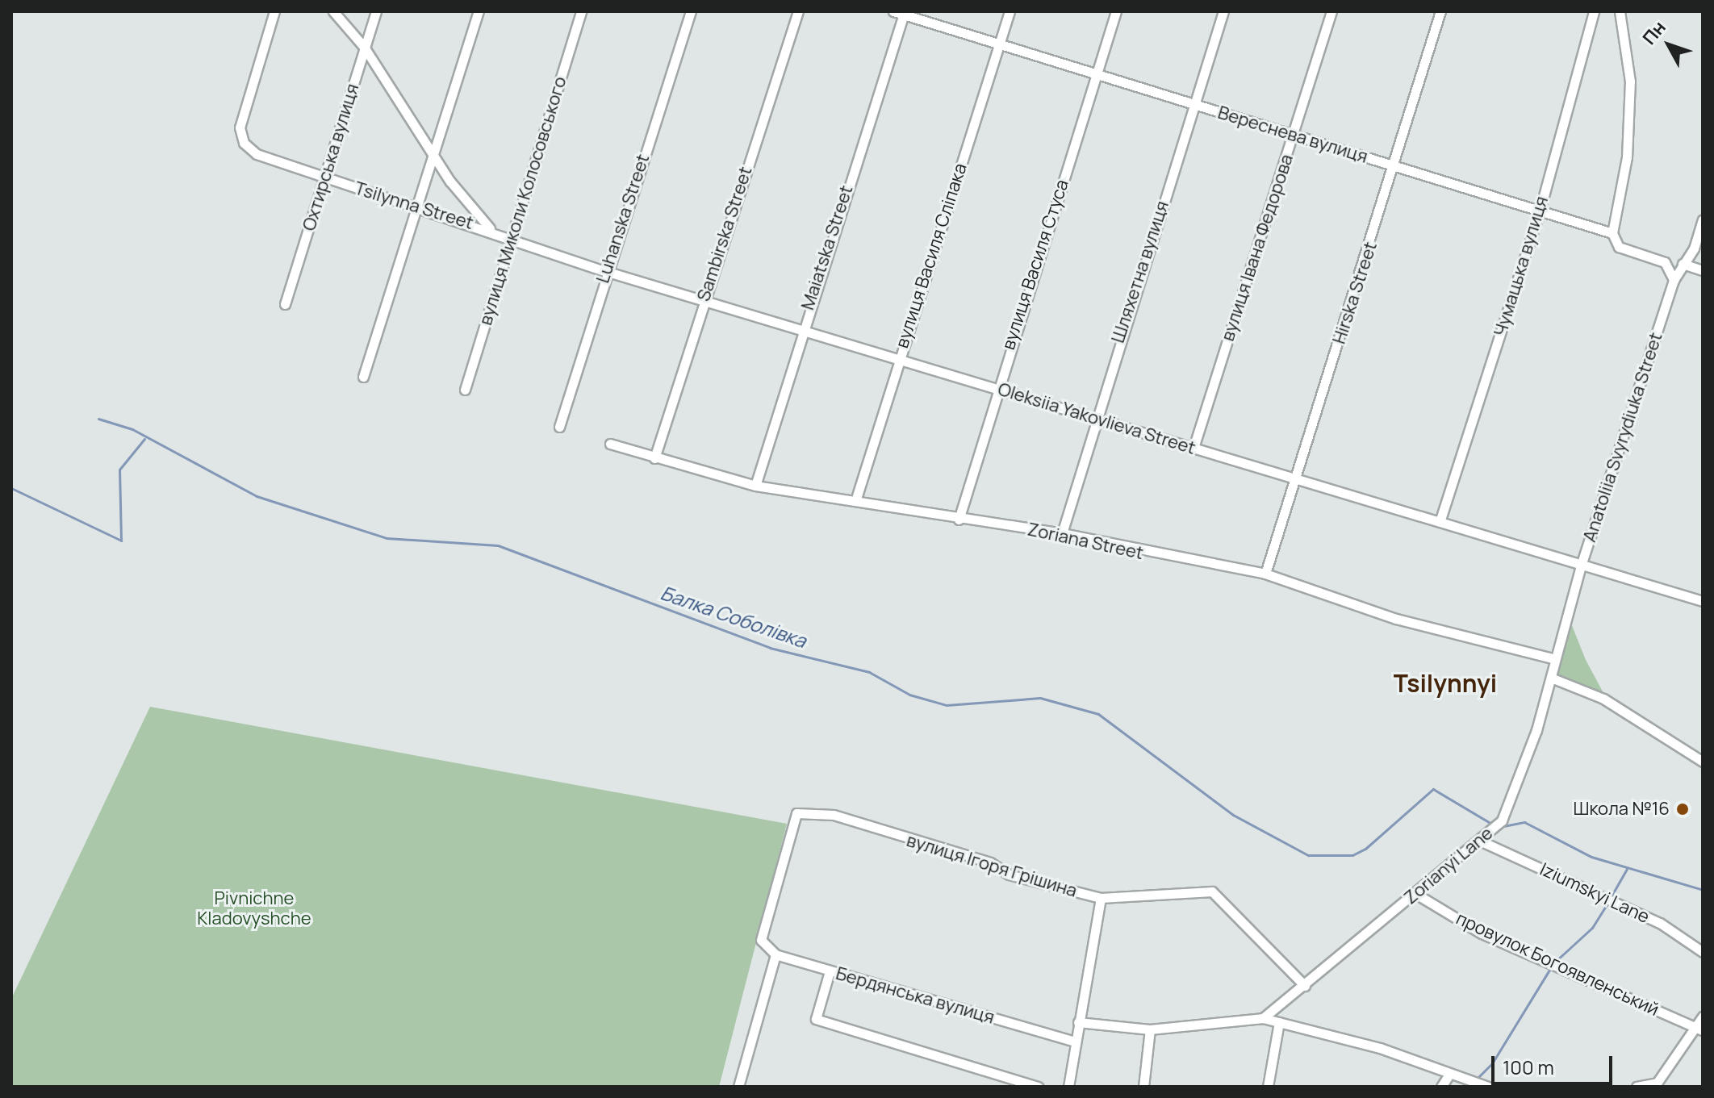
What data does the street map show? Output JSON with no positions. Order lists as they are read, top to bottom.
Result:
{
  "streets": {
    "street": [
      "Вереснева вулиця",
      "Охтирська вулиця",
      "вулиця Миколи Колосовського",
      "Tsilynna Street",
      "Luhanska Street",
      "Sambirska Street",
      "Maiatska Street",
      "вулиця Івана Федорова",
      "вулиця Василя Сліпака",
      "вулиця Василя Стуса",
      "Чумацька вулиця",
      "Шляхетна вулиця",
      "Hirska Street",
      "Oleksiia Yakovlieva Street",
      "Anatoliia Svyrydiuka Street",
      "Zoriana Street",
      "вулиця Ігоря Грішина",
      "Zorianyi Lane",
      "Iziumskyi Lane",
      "провулок Богоявленський",
      "Бердянська вулиця"
    ]
  },
  "crossings": [
    ["Вереснева вулиця", "Maiatska Street"],
    ["Вереснева вулиця", "вулиця Івана Федорова"],
    ["Вереснева вулиця", "вулиця Василя Сліпака"],
    ["Вереснева вулиця", "вулиця Василя Стуса"],
    ["Вереснева вулиця", "Чумацька вулиця"],
    ["Вереснева вулиця", "Шляхетна вулиця"],
    ["Вереснева вулиця", "Hirska Street"],
    ["Вереснева вулиця", "Anatoliia Svyrydiuka Street"],
    ["Охтирська вулиця", "Tsilynna Street"],
    ["вулиця Миколи Колосовського", "Oleksiia Yakovlieva Street"],
    ["Tsilynna Street", "Oleksiia Yakovlieva Street"],
    ["Luhanska Street", "Oleksiia Yakovlieva Street"],
    ["Sambirska Street", "Oleksiia Yakovlieva Street"],
    ["Sambirska Street", "Zoriana Street"],
    ["Maiatska Street", "Oleksiia Yakovlieva Street"],
    ["Maiatska Street", "Zoriana Street"],
    ["вулиця Івана Федорова", "Oleksiia Yakovlieva Street"],
    ["вулиця Василя Сліпака", "Oleksiia Yakovlieva Street"],
    ["вулиця Василя Сліпака", "Zoriana Street"],
    ["вулиця Василя Стуса", "Oleksiia Yakovlieva Street"],
    ["вулиця Василя Стуса", "Zoriana Street"],
    ["Чумацька вулиця", "Oleksiia Yakovlieva Street"],
    ["Шляхетна вулиця", "Oleksiia Yakovlieva Street"],
    ["Шляхетна вулиця", "Zoriana Street"],
    ["Hirska Street", "Oleksiia Yakovlieva Street"],
    ["Hirska Street", "Zoriana Street"],
    ["Oleksiia Yakovlieva Street", "Anatoliia Svyrydiuka Street"],
    ["Anatoliia Svyrydiuka Street", "Zoriana Street"],
    ["Anatoliia Svyrydiuka Street", "Zorianyi Lane"],
    ["Zoriana Street", "Zorianyi Lane"],
    ["вулиця Ігоря Грішина", "Zorianyi Lane"],
    ["вулиця Ігоря Грішина", "Бердянська вулиця"],
    ["Zorianyi Lane", "Iziumskyi Lane"],
    ["Zorianyi Lane", "провулок Богоявленський"]
  ],
  "districts": ["Tsilynnyi"],
  "water": ["Балка Соболівка"],
  "parks": ["Pivnichne Kladovyshche"],
  "places": ["Школа №16"],
  "scale_bar": "100 m",
  "north": "top left"
}
